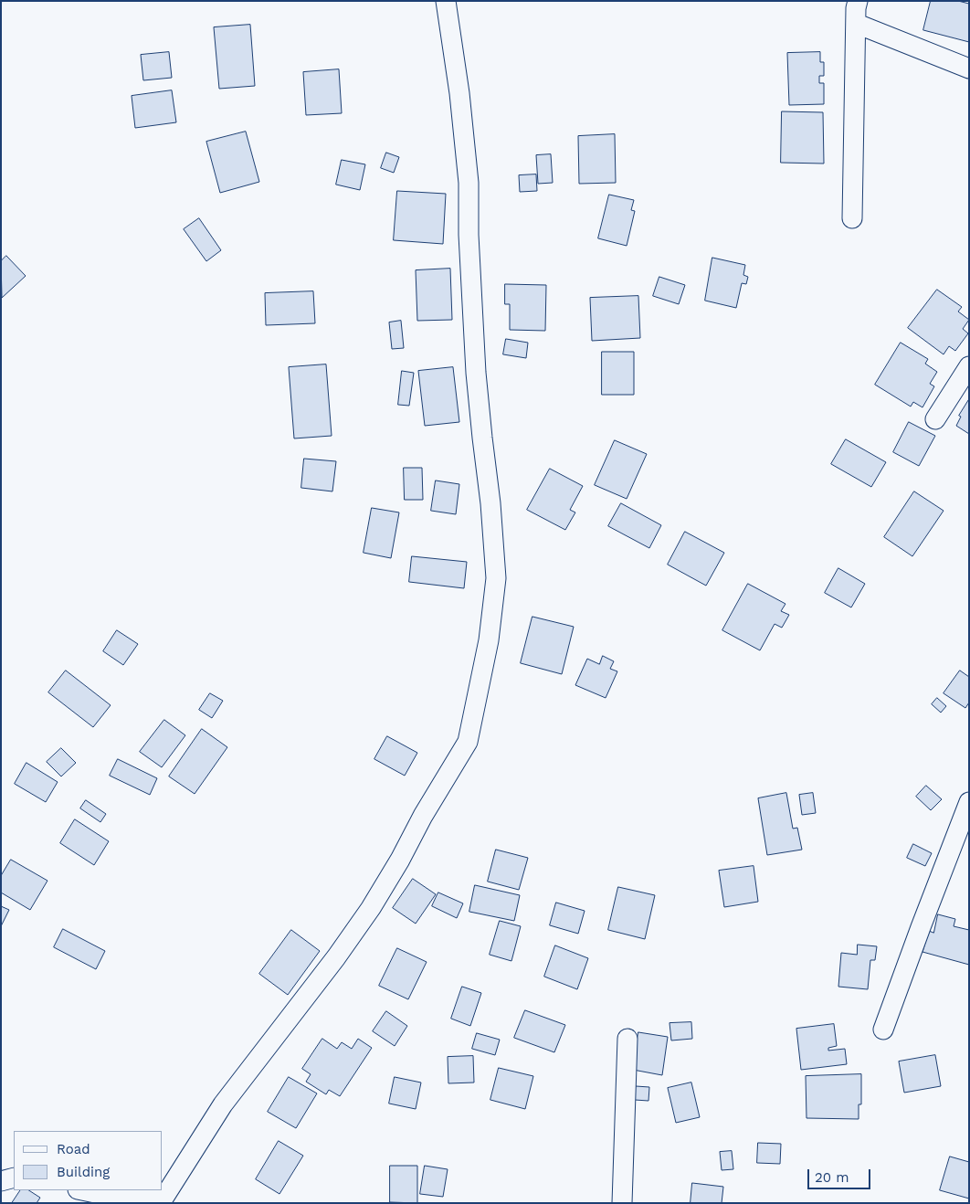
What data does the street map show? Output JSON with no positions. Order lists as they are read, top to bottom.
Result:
{
  "legend": ["Road", "Building"],
  "scale_bar": "20 m"
}
